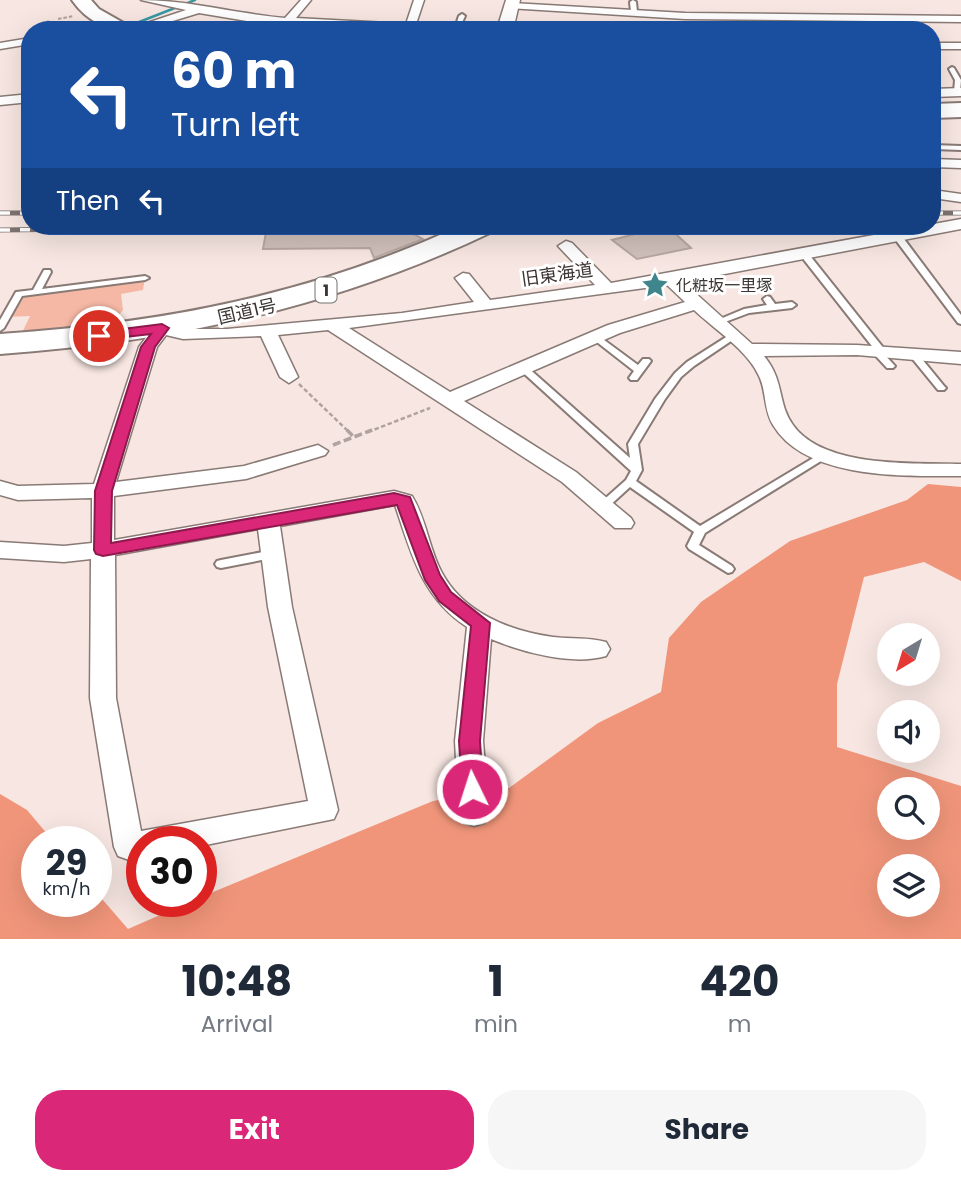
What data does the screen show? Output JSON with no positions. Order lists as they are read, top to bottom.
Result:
{
  "streets": {
    "highway": ["1", "国道1号"],
    "street": ["旧東海道"]
  },
  "crossings": [
    ["旧東海道", "国道1号"]
  ],
  "places": {
    "place": ["化粧坂一里塚"]
  },
  "north": "bottom left",
  "page": {
    "turn": ["60 m", "Turn left"],
    "then": "Then",
    "speed": "29 km/h",
    "limit": "30",
    "eta": [
      "10:48",
      "Arrival",
      "1",
      "min",
      "420",
      "m"
    ],
    "buttons": ["Exit", "Share"]
  }
}
